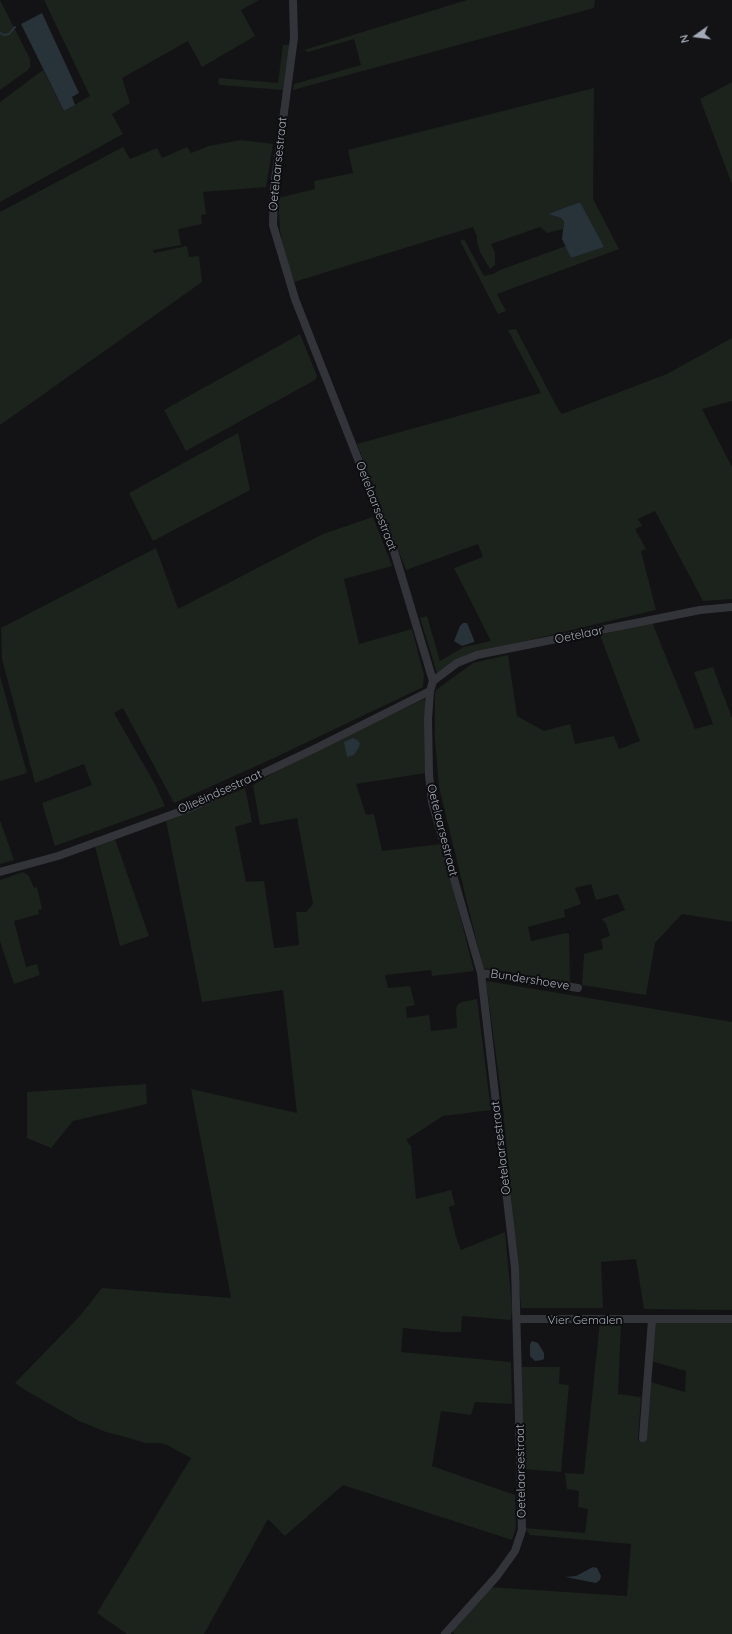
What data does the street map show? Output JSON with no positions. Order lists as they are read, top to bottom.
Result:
{
  "streets": {
    "street": [
      "Oetelaarsestraat",
      "Oetelaar",
      "Olieëindsestraat",
      "Bundershoeve",
      "Vier Gemalen"
    ]
  },
  "crossings": [
    ["Oetelaarsestraat", "Oetelaar"],
    ["Oetelaarsestraat", "Olieëindsestraat"],
    ["Oetelaarsestraat", "Bundershoeve"],
    ["Oetelaarsestraat", "Vier Gemalen"]
  ],
  "north": "left"
}
